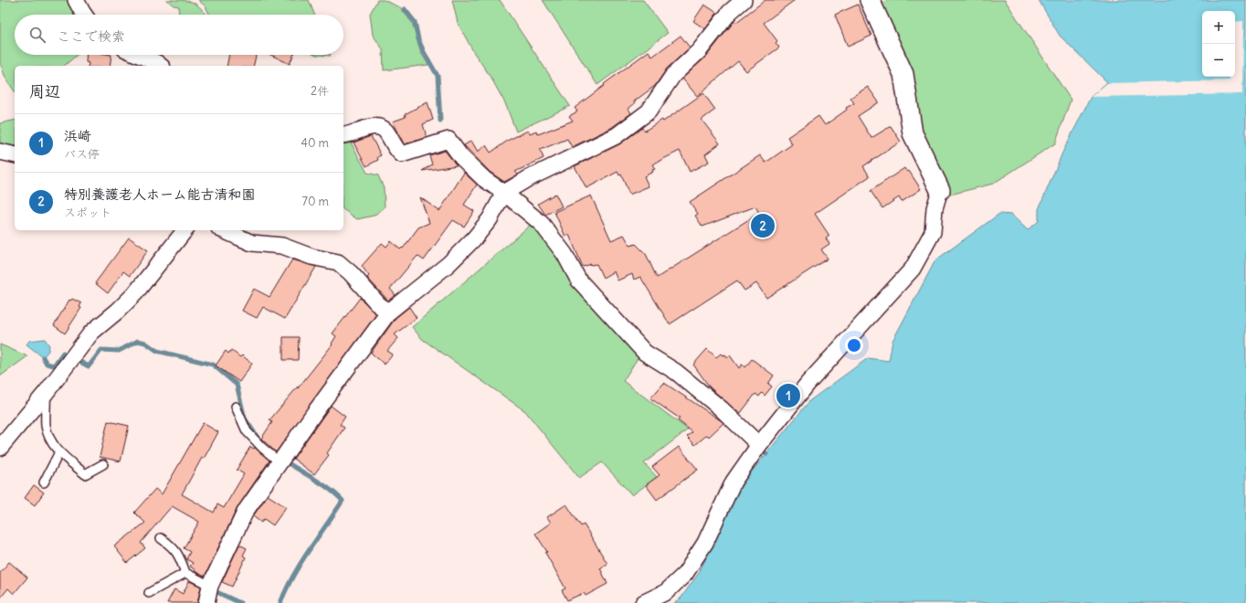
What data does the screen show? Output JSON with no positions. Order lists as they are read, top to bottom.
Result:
{
  "page": {
    "map_buttons": ["+", "−"],
    "search": "ここで検索",
    "heading": ["周辺", "2件"],
    "list": [
      {
        "mark": "1",
        "name": "浜崎",
        "note": "バス停",
        "value": "40 m"
      },
      {
        "mark": "2",
        "name": "特別養護老人ホーム能古清和園",
        "note": "スポット",
        "value": "70 m"
      }
    ],
    "pins": ["2", "1"]
  }
}
